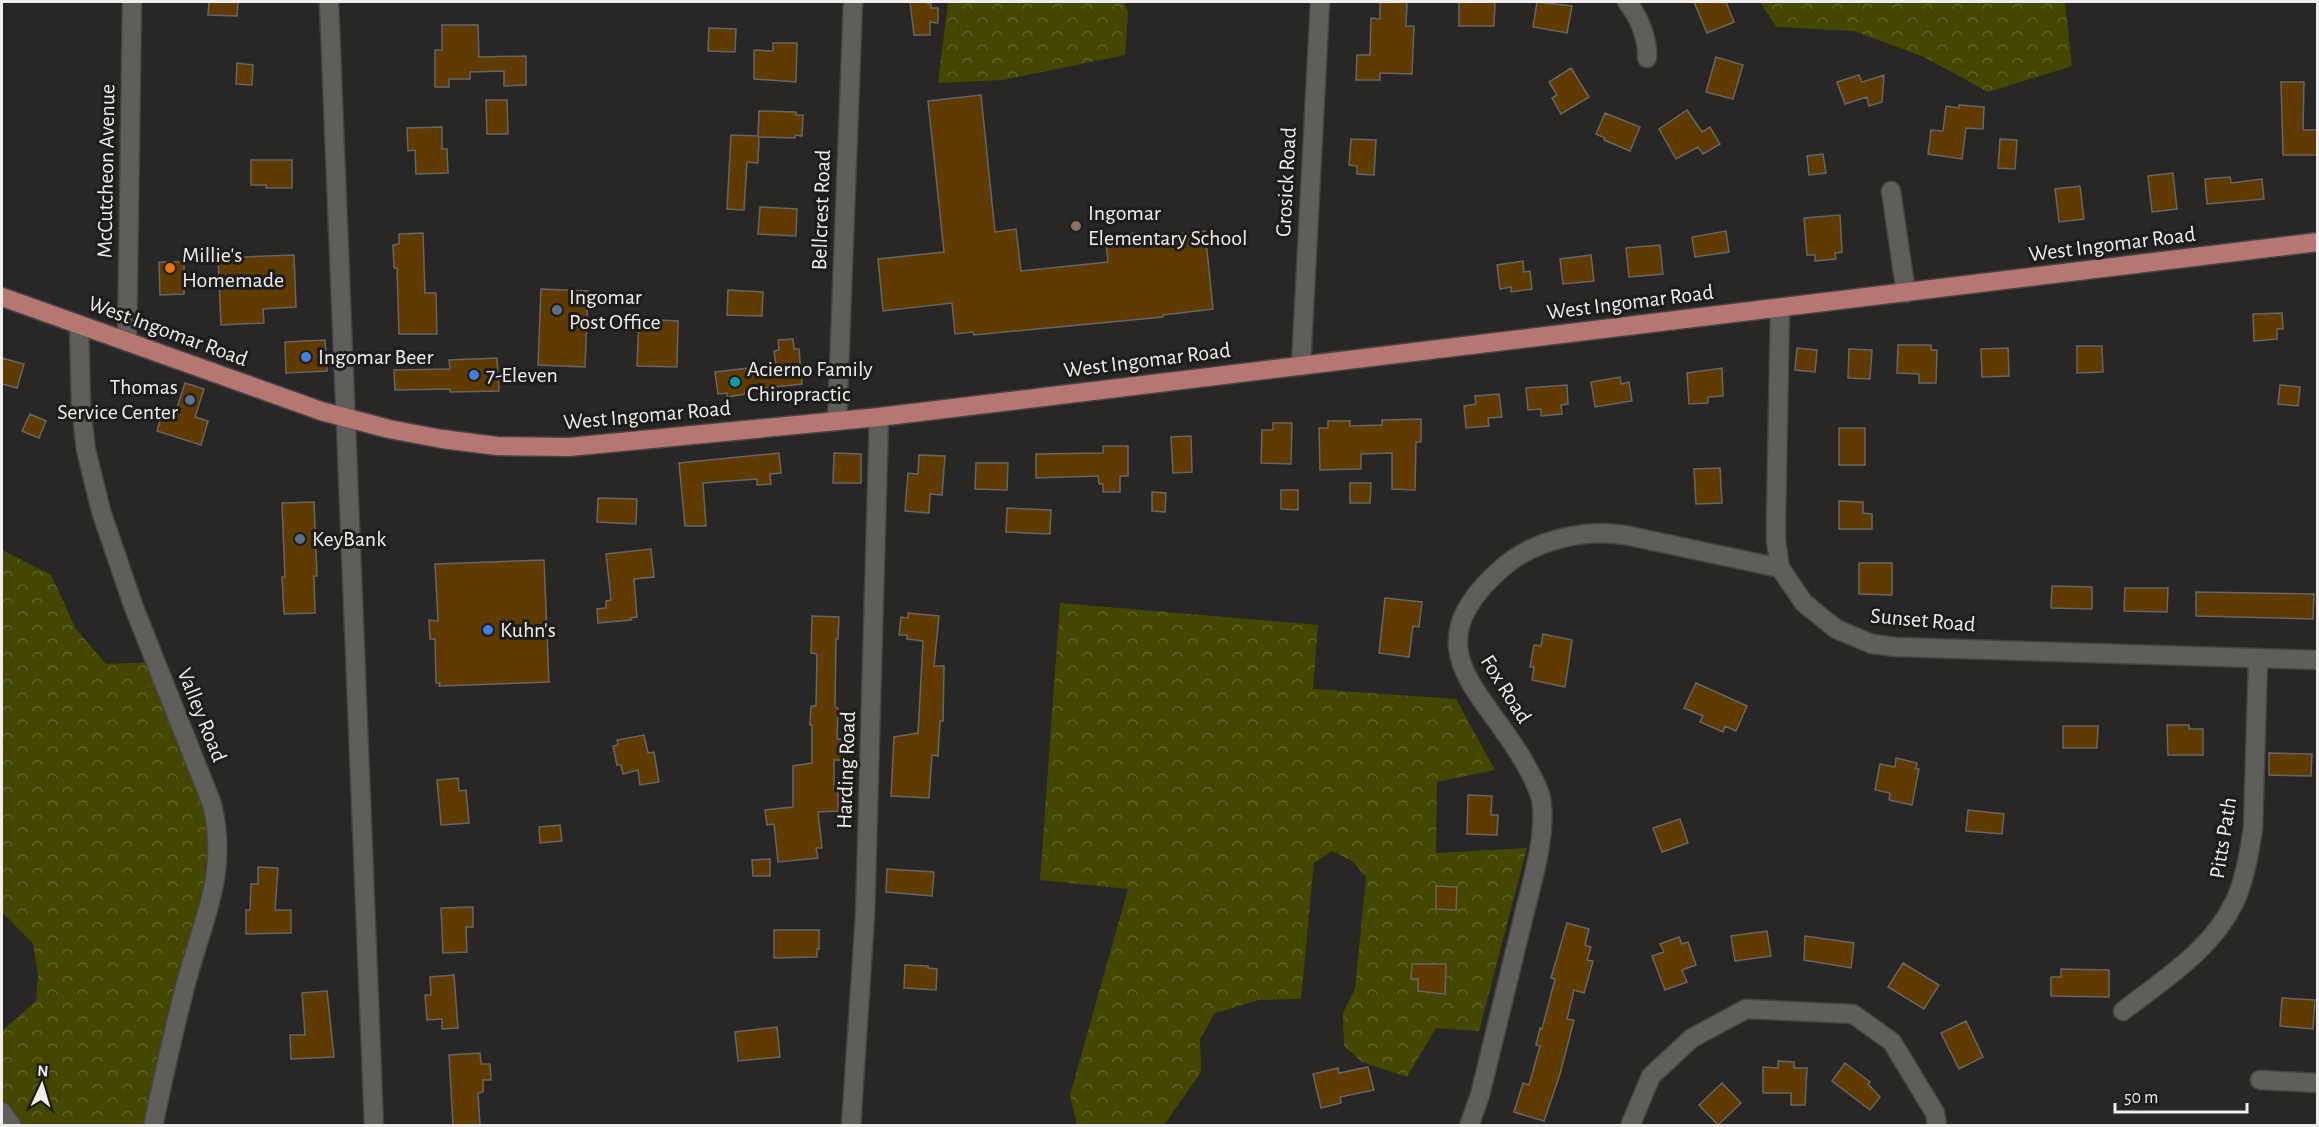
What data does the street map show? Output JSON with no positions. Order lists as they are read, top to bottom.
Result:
{
  "streets": {
    "main road": ["West Ingomar Road"],
    "street": [
      "McCutcheon Avenue",
      "Grosick Road",
      "Bellcrest Road",
      "Sunset Road",
      "Fox Road",
      "Valley Road",
      "Harding Road",
      "Pitts Path"
    ]
  },
  "crossings": [
    ["McCutcheon Avenue", "West Ingomar Road"],
    ["Grosick Road", "West Ingomar Road"],
    ["Bellcrest Road", "West Ingomar Road"],
    ["West Ingomar Road", "Sunset Road"],
    ["West Ingomar Road", "Valley Road"],
    ["West Ingomar Road", "Harding Road"],
    ["Sunset Road", "Fox Road"],
    ["Sunset Road", "Pitts Path"]
  ],
  "places": [
    "Ingomar Elementary School",
    "Millie's Homemade",
    "Ingomar Post Office",
    "Ingomar Beer",
    "7-Eleven",
    "Acierno Family Chiropractic",
    "Thomas Service Center",
    "KeyBank",
    "Kuhn's"
  ],
  "scale_bar": "50 m",
  "north": "top"
}
